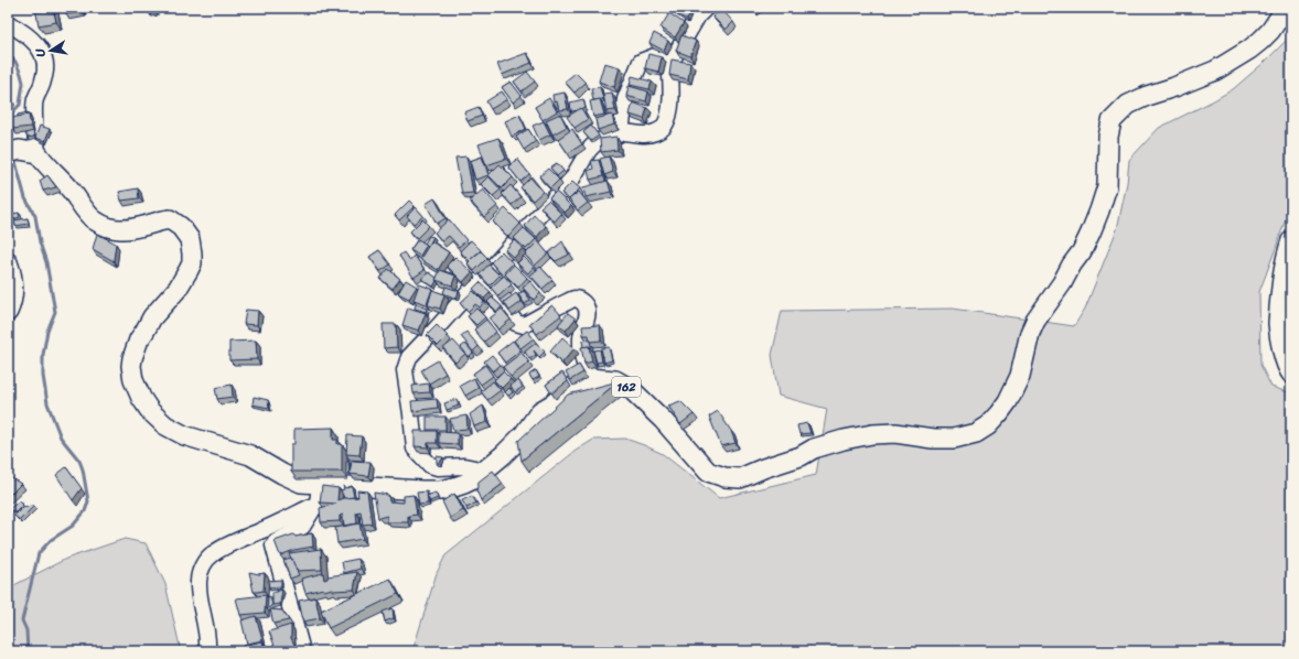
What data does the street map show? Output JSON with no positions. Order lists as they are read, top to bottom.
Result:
{
  "streets": {
    "main road": ["162"]
  },
  "north": "left"
}
